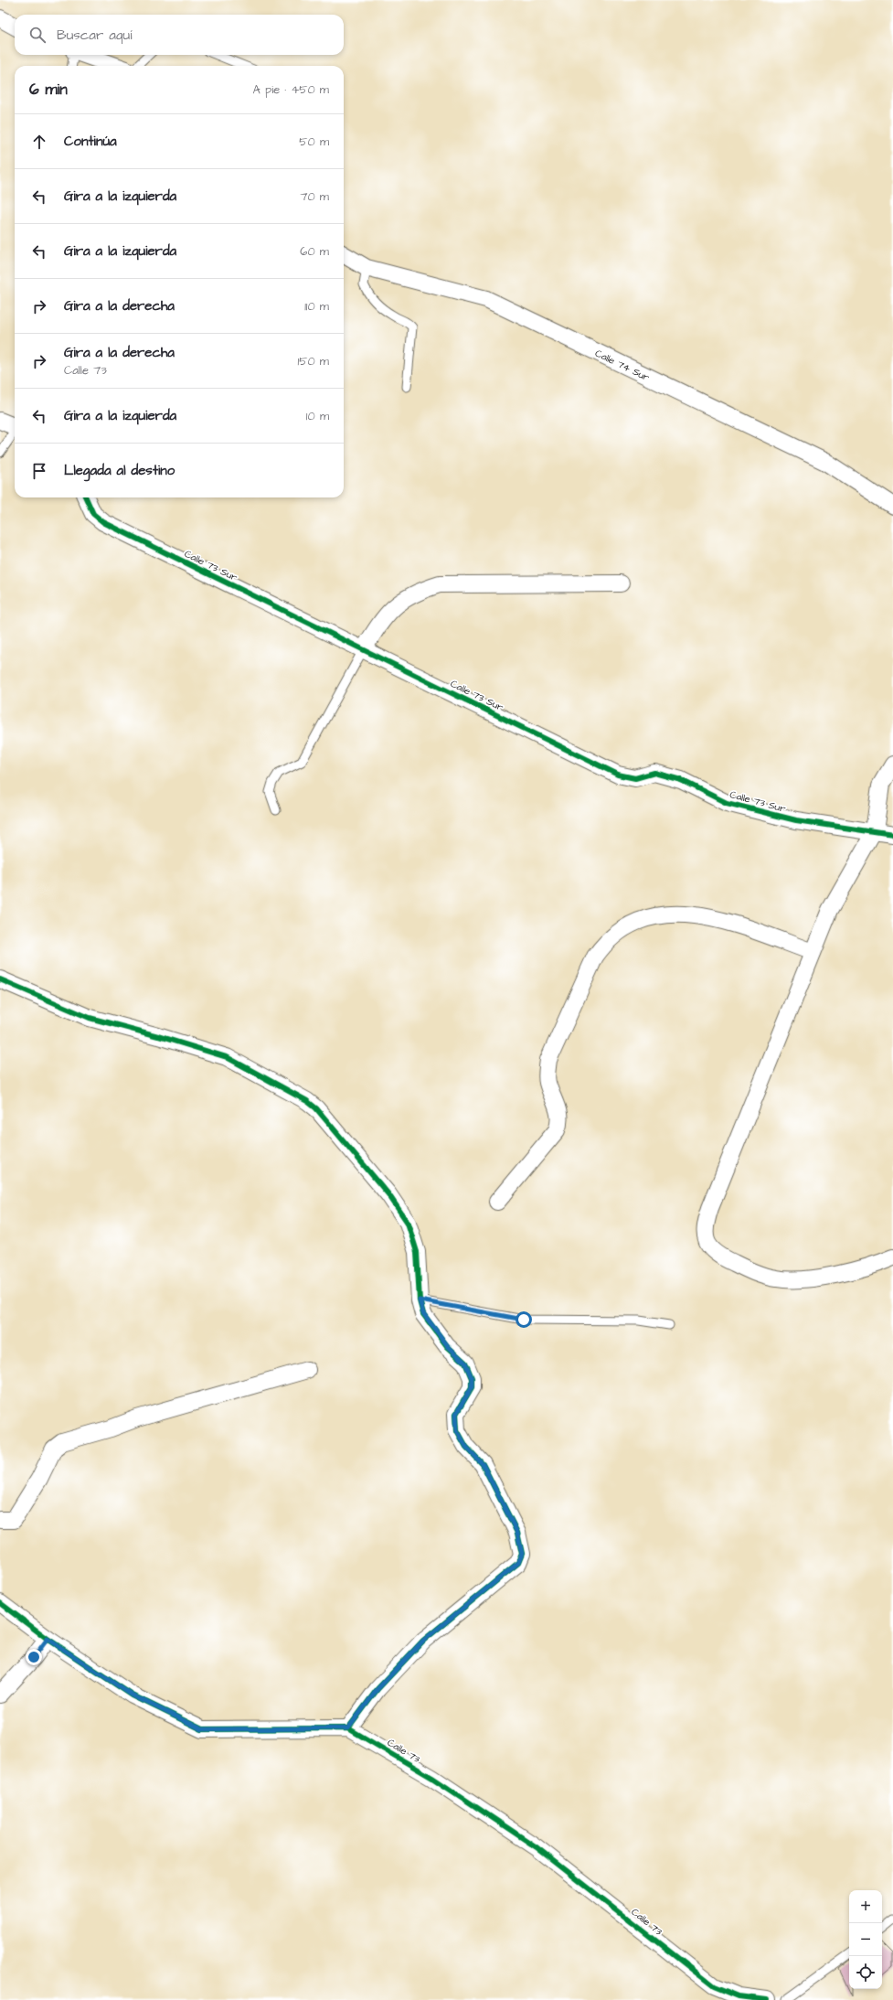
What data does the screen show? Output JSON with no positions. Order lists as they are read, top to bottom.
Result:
{
  "streets": {
    "street": ["Calle 74 Sur", "Calle 73 Sur", "Calle 73"]
  },
  "page": {
    "search": "Buscar aquí",
    "heading": ["6 min", "A pie · 450 m"],
    "list": [
      ["Continúa", "50 m"],
      ["Gira a la izquierda", "70 m"],
      ["Gira a la izquierda", "60 m"],
      ["Gira a la derecha", "110 m"],
      ["Gira a la derecha", "Calle 73", "150 m"],
      ["Gira a la izquierda", "10 m"],
      "Llegada al destino"
    ],
    "map_buttons": ["+", "−"]
  }
}
